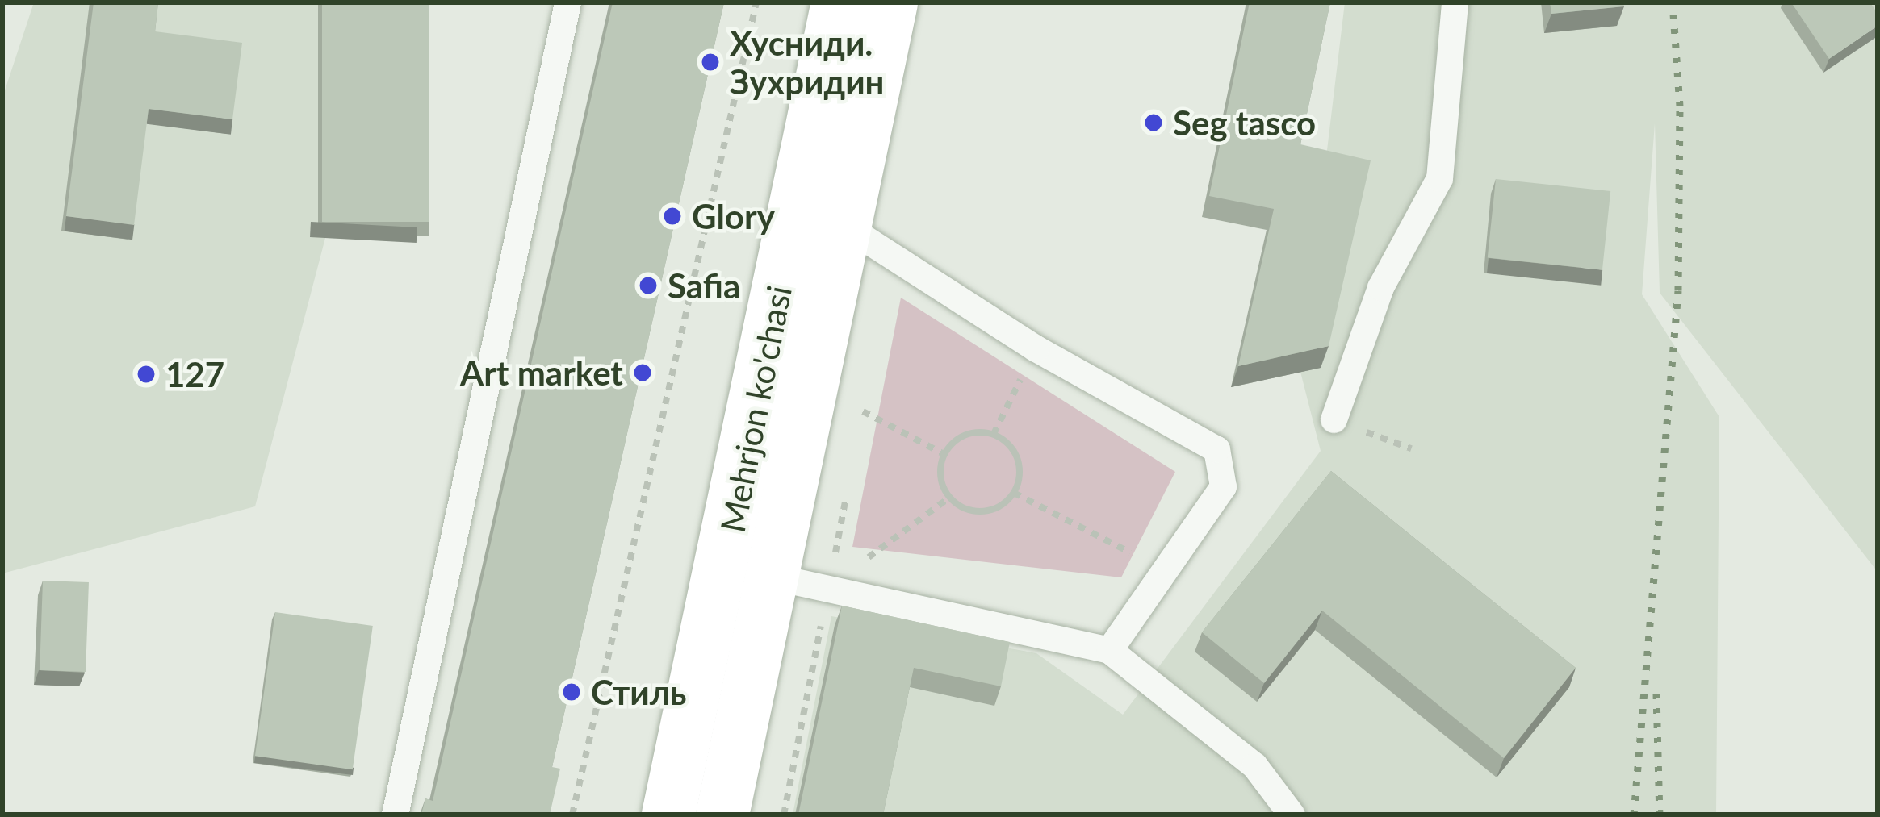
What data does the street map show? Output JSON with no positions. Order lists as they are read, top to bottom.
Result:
{
  "streets": {
    "main road": ["Mehrjon ko'chasi"]
  },
  "places": [
    "Хусниди. Зухридин",
    "Seg tasco",
    "Glory",
    "Safia",
    "Art market",
    "127",
    "Стиль"
  ]
}
